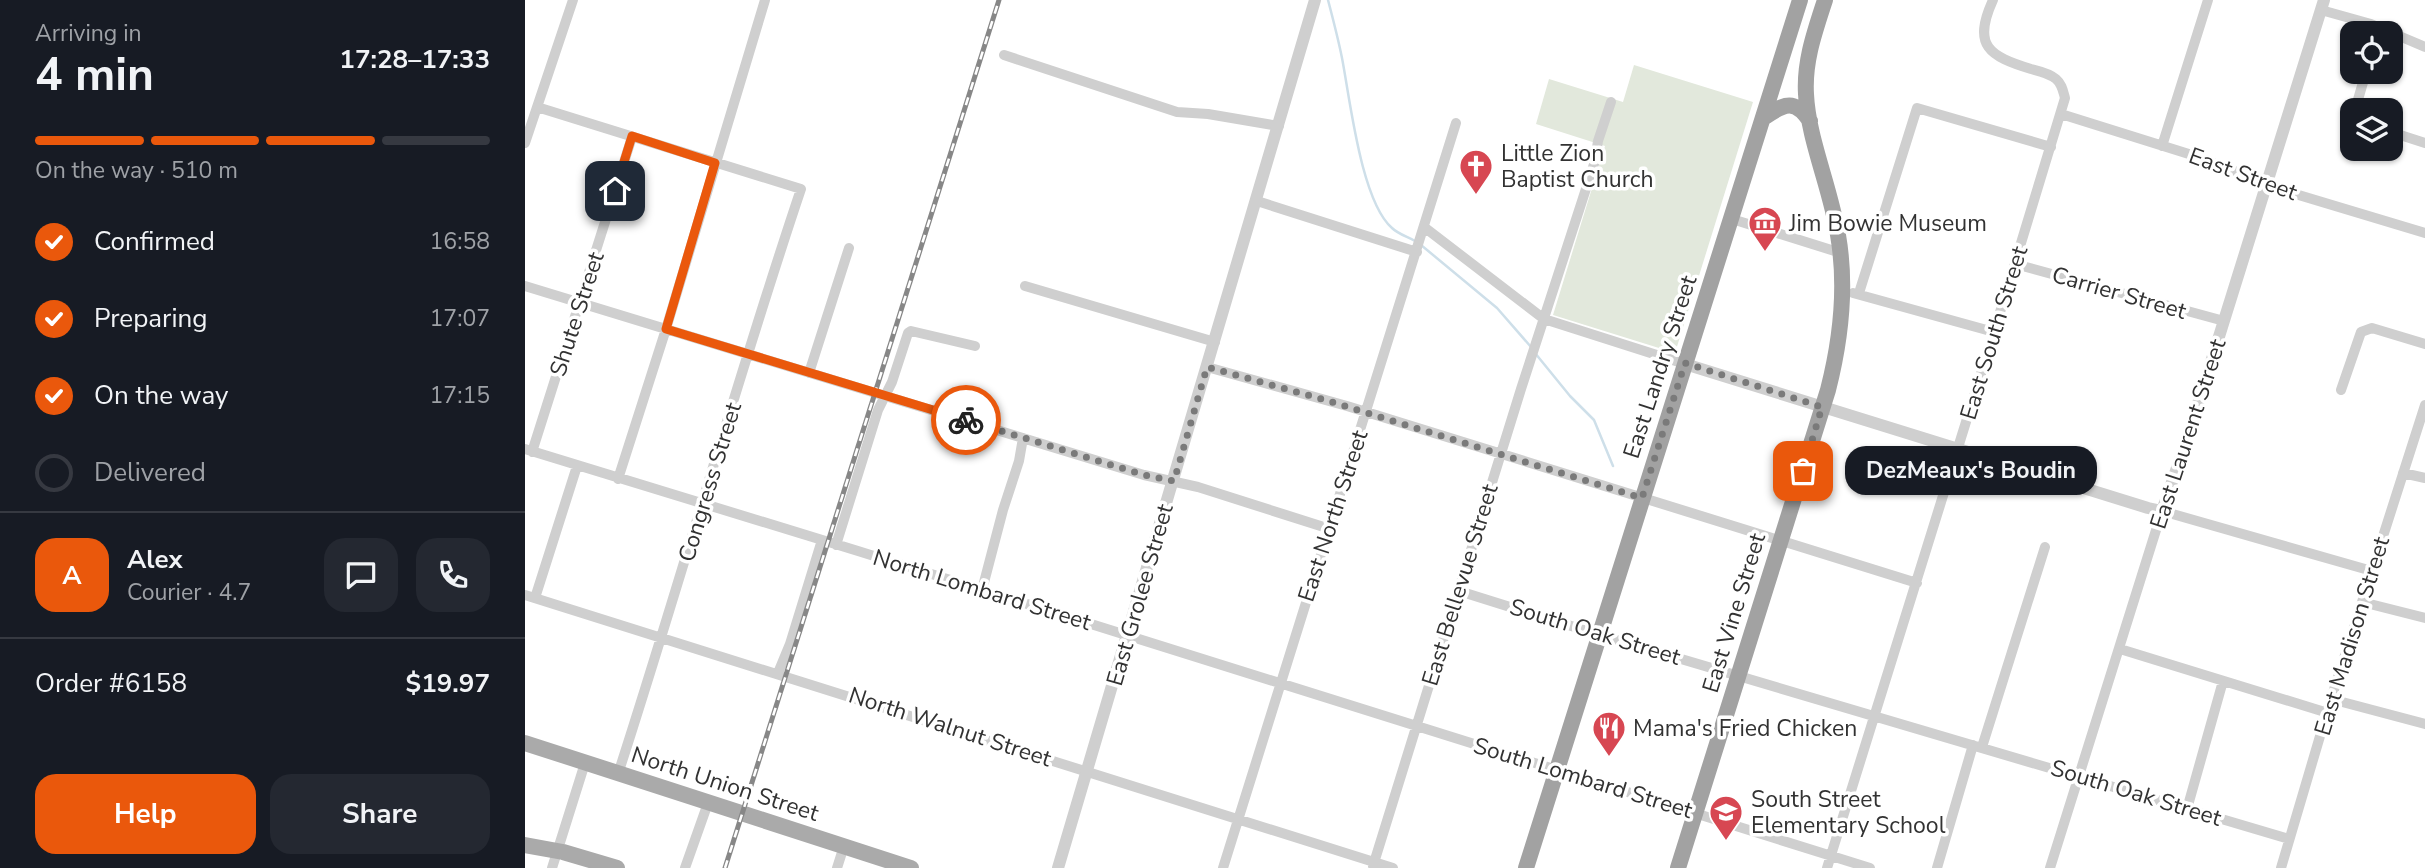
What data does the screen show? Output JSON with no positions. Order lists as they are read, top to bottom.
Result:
{
  "streets": {
    "highway": ["East Landry Street", "East Vine Street"],
    "main road": ["North Union Street"],
    "street": [
      "East Street",
      "Carrier Street",
      "Shute Street",
      "East South Street",
      "East Laurent Street",
      "Congress Street",
      "East North Street",
      "East Bellevue Street",
      "North Lombard Street",
      "East Grolee Street",
      "South Oak Street",
      "East Madison Street",
      "North Walnut Street",
      "South Lombard Street"
    ]
  },
  "crossings": [
    ["East Street", "East South Street"],
    ["East Street", "East Laurent Street"],
    ["Carrier Street", "East South Street"],
    ["Carrier Street", "East Laurent Street"],
    ["Shute Street", "North Lombard Street"],
    ["East South Street", "South Oak Street"],
    ["East South Street", "South Lombard Street"],
    ["East Landry Street", "South Oak Street"],
    ["East Landry Street", "South Lombard Street"],
    ["East Laurent Street", "South Oak Street"],
    ["Congress Street", "North Lombard Street"],
    ["Congress Street", "North Walnut Street"],
    ["Congress Street", "North Union Street"],
    ["East North Street", "North Lombard Street"],
    ["East North Street", "North Walnut Street"],
    ["East Bellevue Street", "North Lombard Street"],
    ["East Bellevue Street", "South Oak Street"],
    ["East Bellevue Street", "North Walnut Street"],
    ["East Bellevue Street", "South Lombard Street"],
    ["North Lombard Street", "East Grolee Street"],
    ["North Lombard Street", "South Lombard Street"],
    ["East Grolee Street", "North Walnut Street"],
    ["East Vine Street", "South Oak Street"],
    ["East Vine Street", "South Lombard Street"],
    ["South Oak Street", "East Madison Street"]
  ],
  "places": {
    "church": ["Little Zion Baptist Church"],
    "museum": ["Jim Bowie Museum"],
    "other": ["DezMeaux's Boudin"],
    "restaurant": ["Mama's Fried Chicken"],
    "school or university": ["South Street Elementary School"]
  },
  "page": {
    "heading": ["4 min", "Arriving in", "17:28–17:33"],
    "panel": [
      "Alex",
      "Courier · 4.7",
      "Order #6158",
      "$19.97"
    ],
    "bar": "On the way · 510 m",
    "list": [
      ["Confirmed", "16:58"],
      ["Preparing", "17:07"],
      ["On the way", "17:15"],
      "Delivered"
    ],
    "bubble": "DezMeaux's Boudin",
    "round": "A",
    "buttons": ["Help", "Share"]
  }
}
